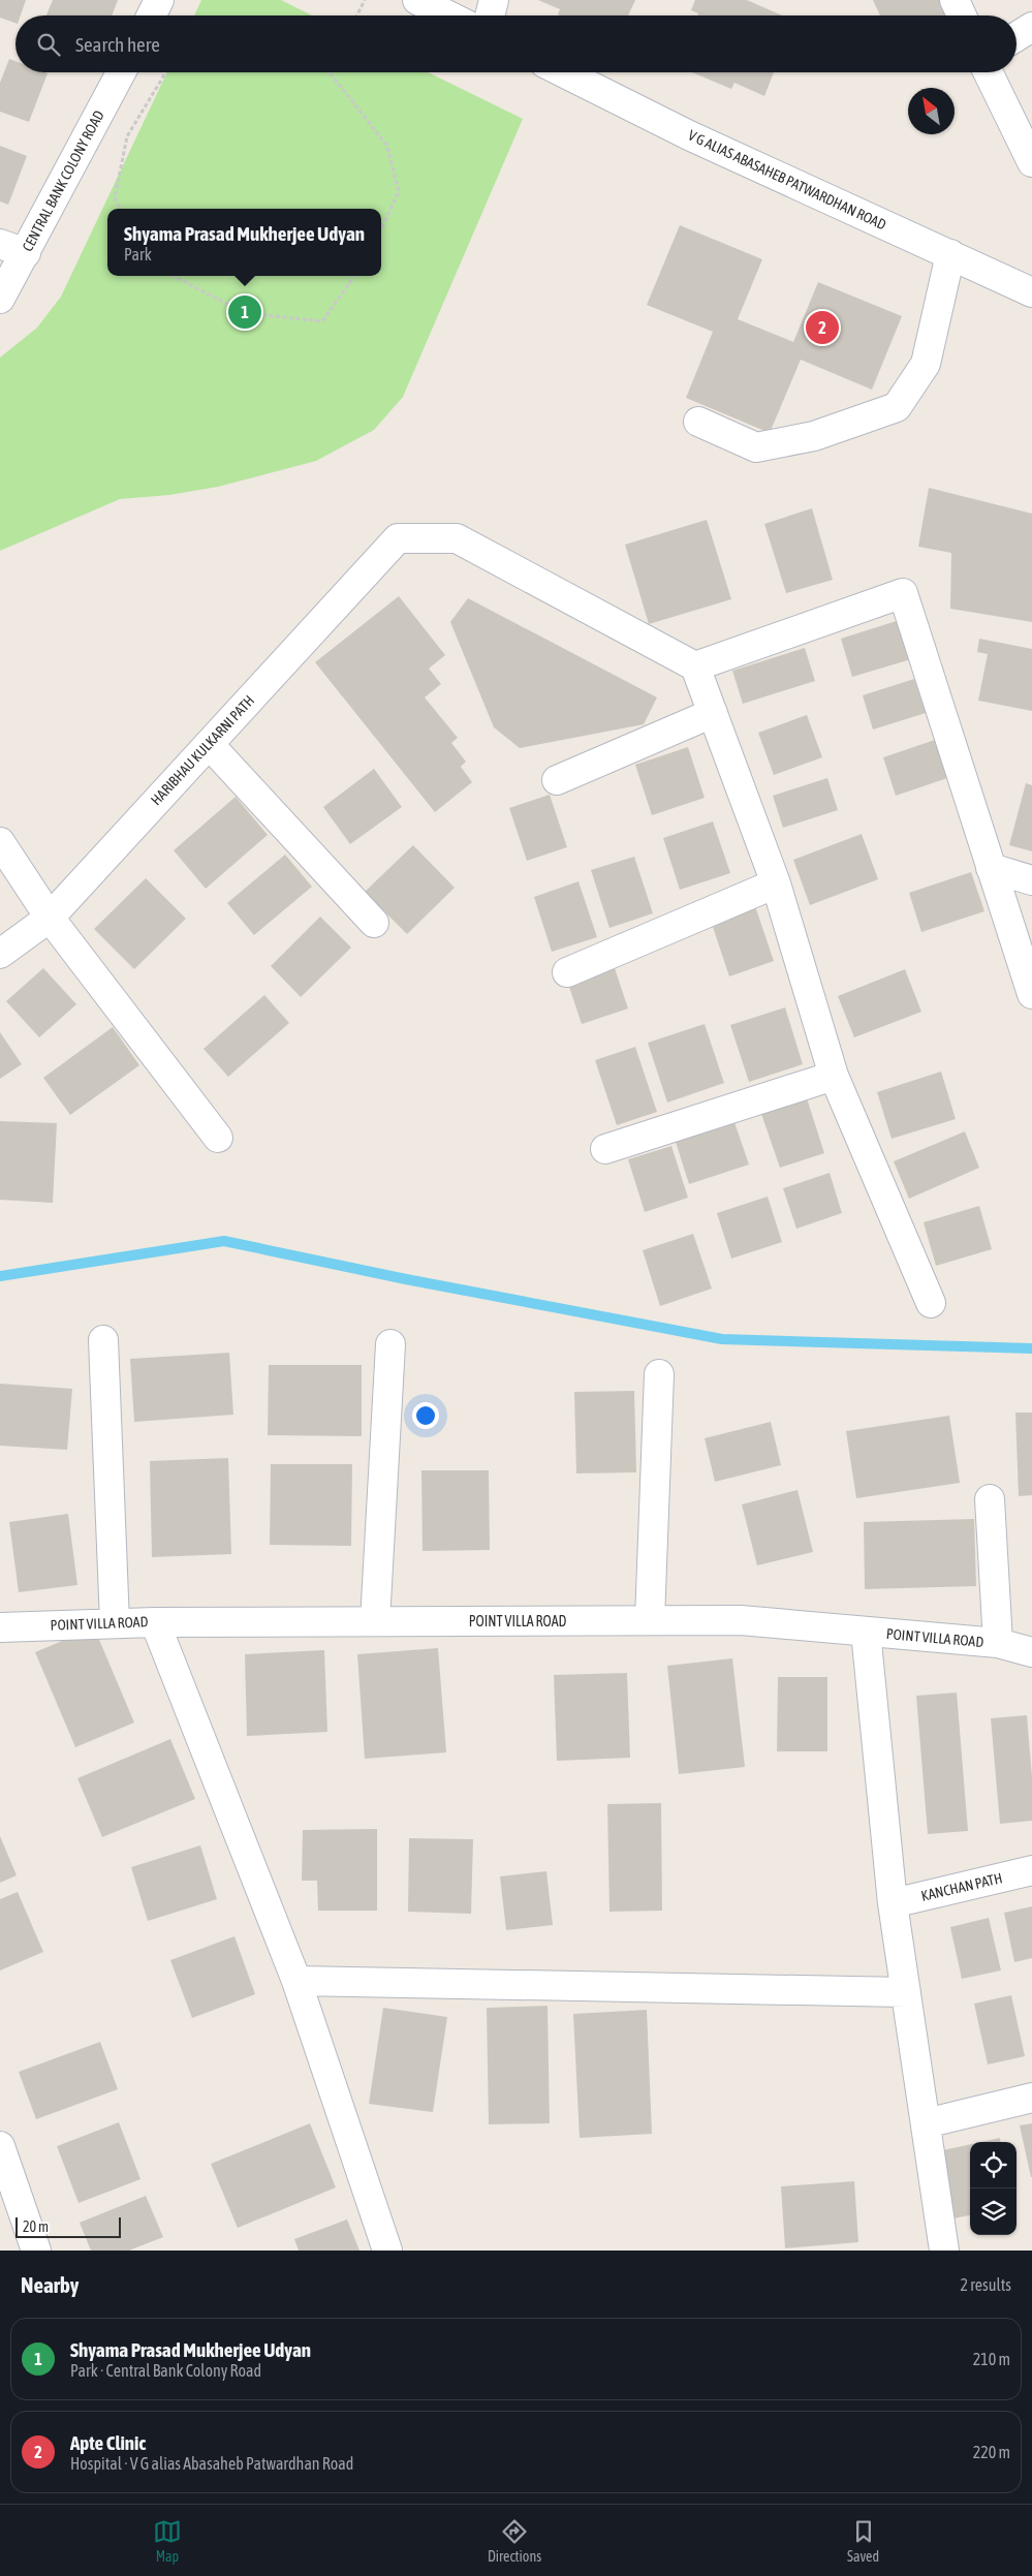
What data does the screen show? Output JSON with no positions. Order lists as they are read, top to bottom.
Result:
{
  "streets": {
    "street": [
      "V G ALIAS ABASAHEB PATWARDHAN ROAD",
      "CENTRAL BANK COLONY ROAD",
      "HARIBHAU KULKARNI PATH",
      "POINT VILLA ROAD",
      "KANCHAN PATH"
    ]
  },
  "scale_bar": "20 m",
  "north": "top left",
  "page": {
    "search": "Search here",
    "popup": ["Shyama Prasad Mukherjee Udyan", "Park"],
    "pins": ["1", "2"],
    "scale": "20 m",
    "heading": ["Nearby", "2 results"],
    "list": [
      {
        "mark": "1",
        "name": "Shyama Prasad Mukherjee Udyan",
        "note": "Park · Central Bank Colony Road",
        "value": "210 m"
      },
      {
        "mark": "2",
        "name": "Apte Clinic",
        "note": "Hospital · V G alias Abasaheb Patwardhan Road",
        "value": "220 m"
      }
    ],
    "nav": ["Map", "Directions", "Saved"]
  }
}
